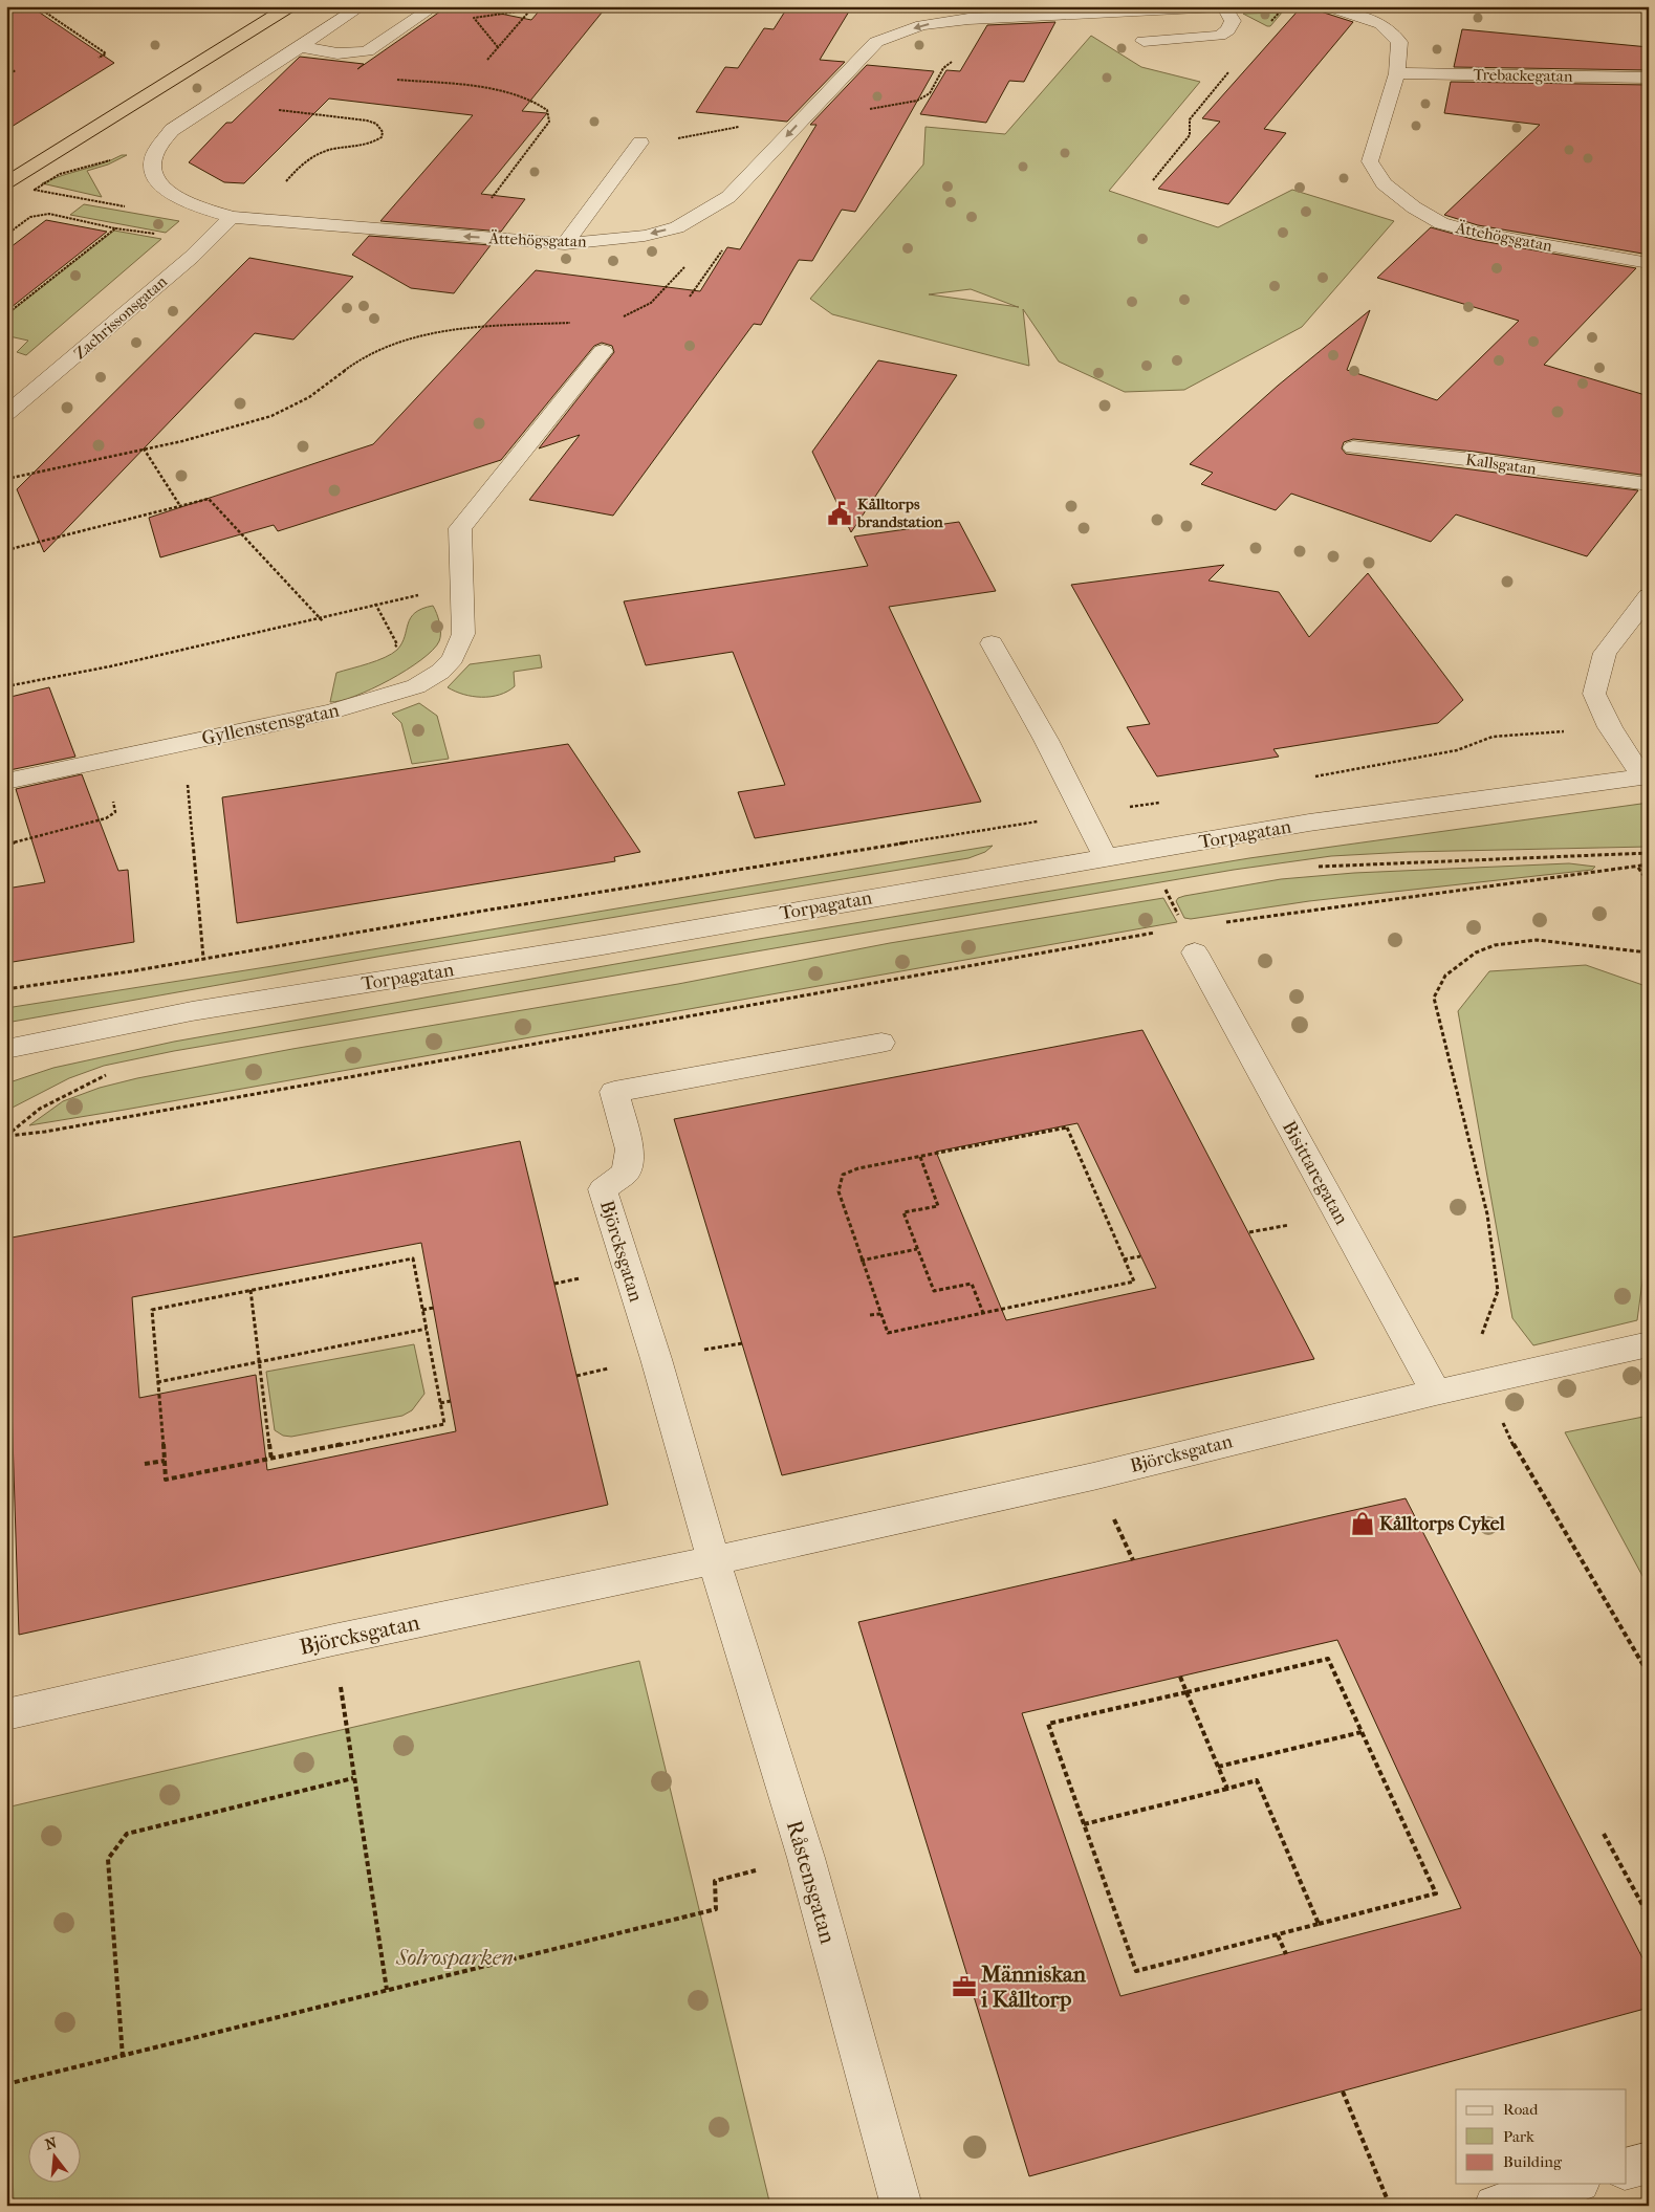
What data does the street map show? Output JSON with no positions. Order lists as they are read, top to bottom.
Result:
{
  "streets": {
    "street": [
      "Trebackegatan",
      "Ättehögsgatan",
      "Zachrissonsgatan",
      "Kallsgatan",
      "Gyllenstensgatan",
      "Torpagatan",
      "Bisittaregatan",
      "Björcksgatan",
      "Råstensgatan"
    ]
  },
  "crossings": [
    ["Trebackegatan", "Ättehögsgatan"],
    ["Ättehögsgatan", "Zachrissonsgatan"],
    ["Bisittaregatan", "Björcksgatan"],
    ["Björcksgatan", "Råstensgatan"]
  ],
  "one_way": ["Ättehögsgatan"],
  "parks": ["Solrosparken"],
  "places": {
    "public building": ["Kålltorps brandstation"],
    "shop": ["Kålltorps Cykel"],
    "office": ["Människan i Kålltorp"]
  },
  "legend": ["Road", "Park", "Building"],
  "north": "top"
}
